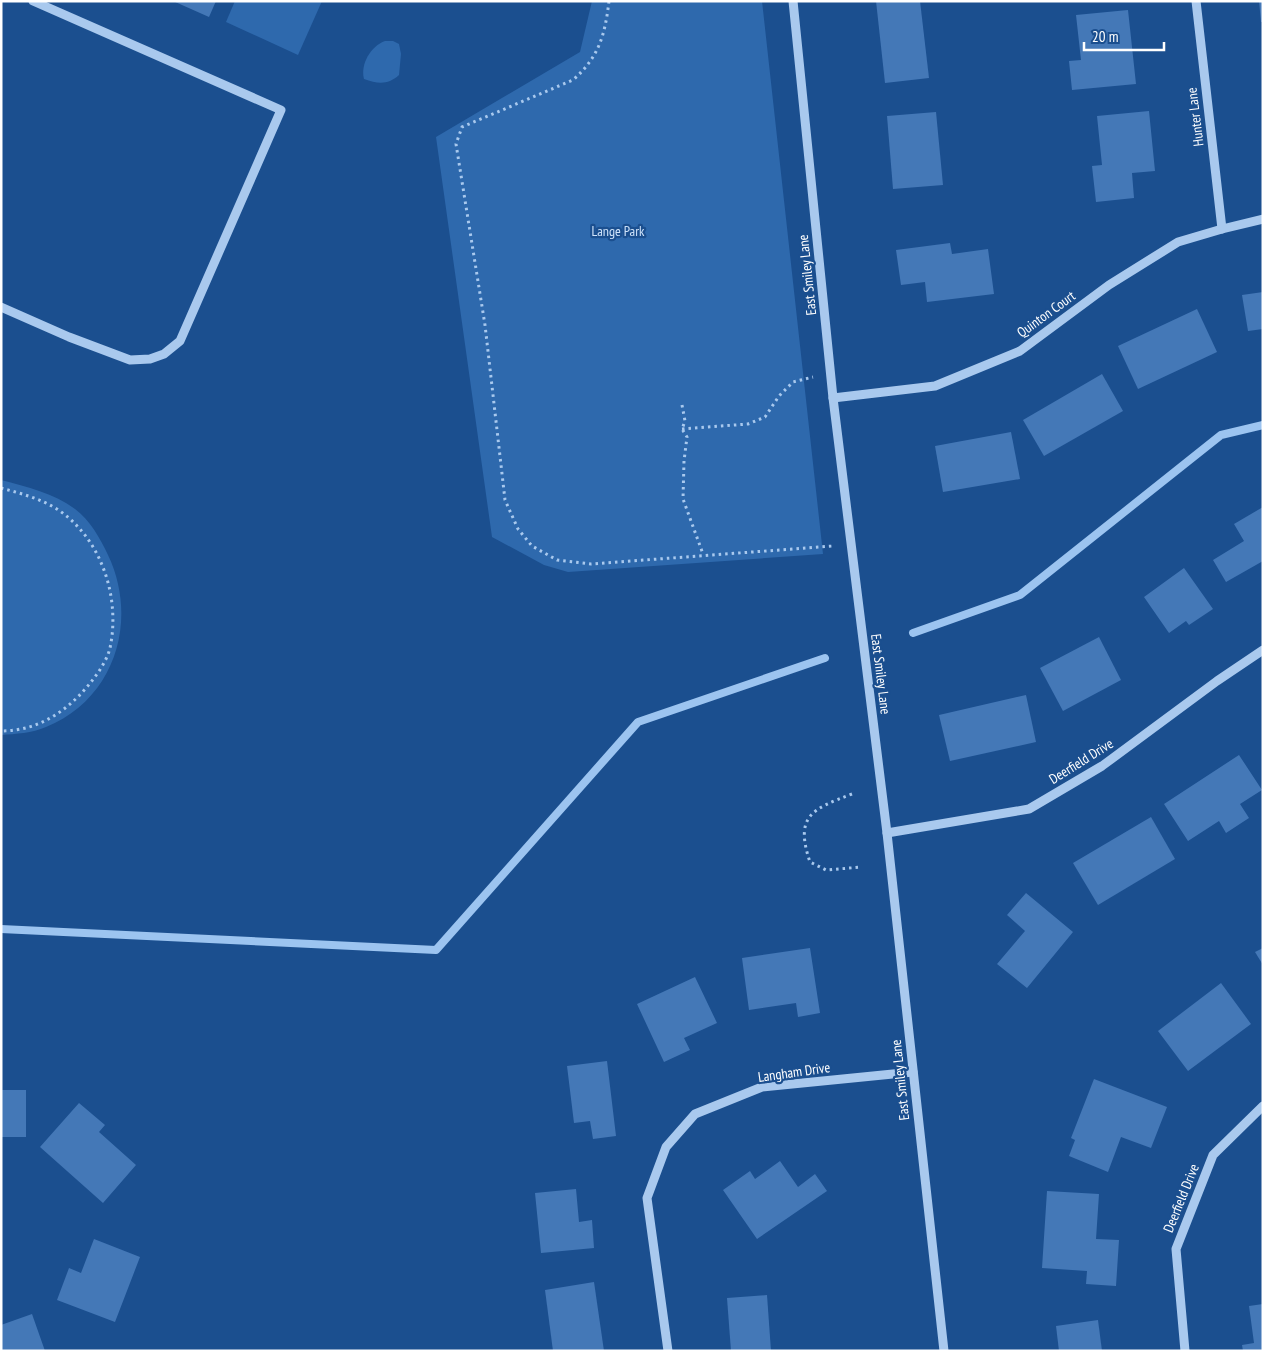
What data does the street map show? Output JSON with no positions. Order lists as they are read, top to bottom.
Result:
{
  "streets": {
    "street": [
      "Hunter Lane",
      "East Smiley Lane",
      "Quinton Court",
      "Deerfield Drive",
      "Langham Drive"
    ]
  },
  "crossings": [
    ["Hunter Lane", "Quinton Court"],
    ["East Smiley Lane", "Quinton Court"],
    ["East Smiley Lane", "Deerfield Drive"],
    ["East Smiley Lane", "Langham Drive"]
  ],
  "parks": ["Lange Park"],
  "scale_bar": "20 m"
}
